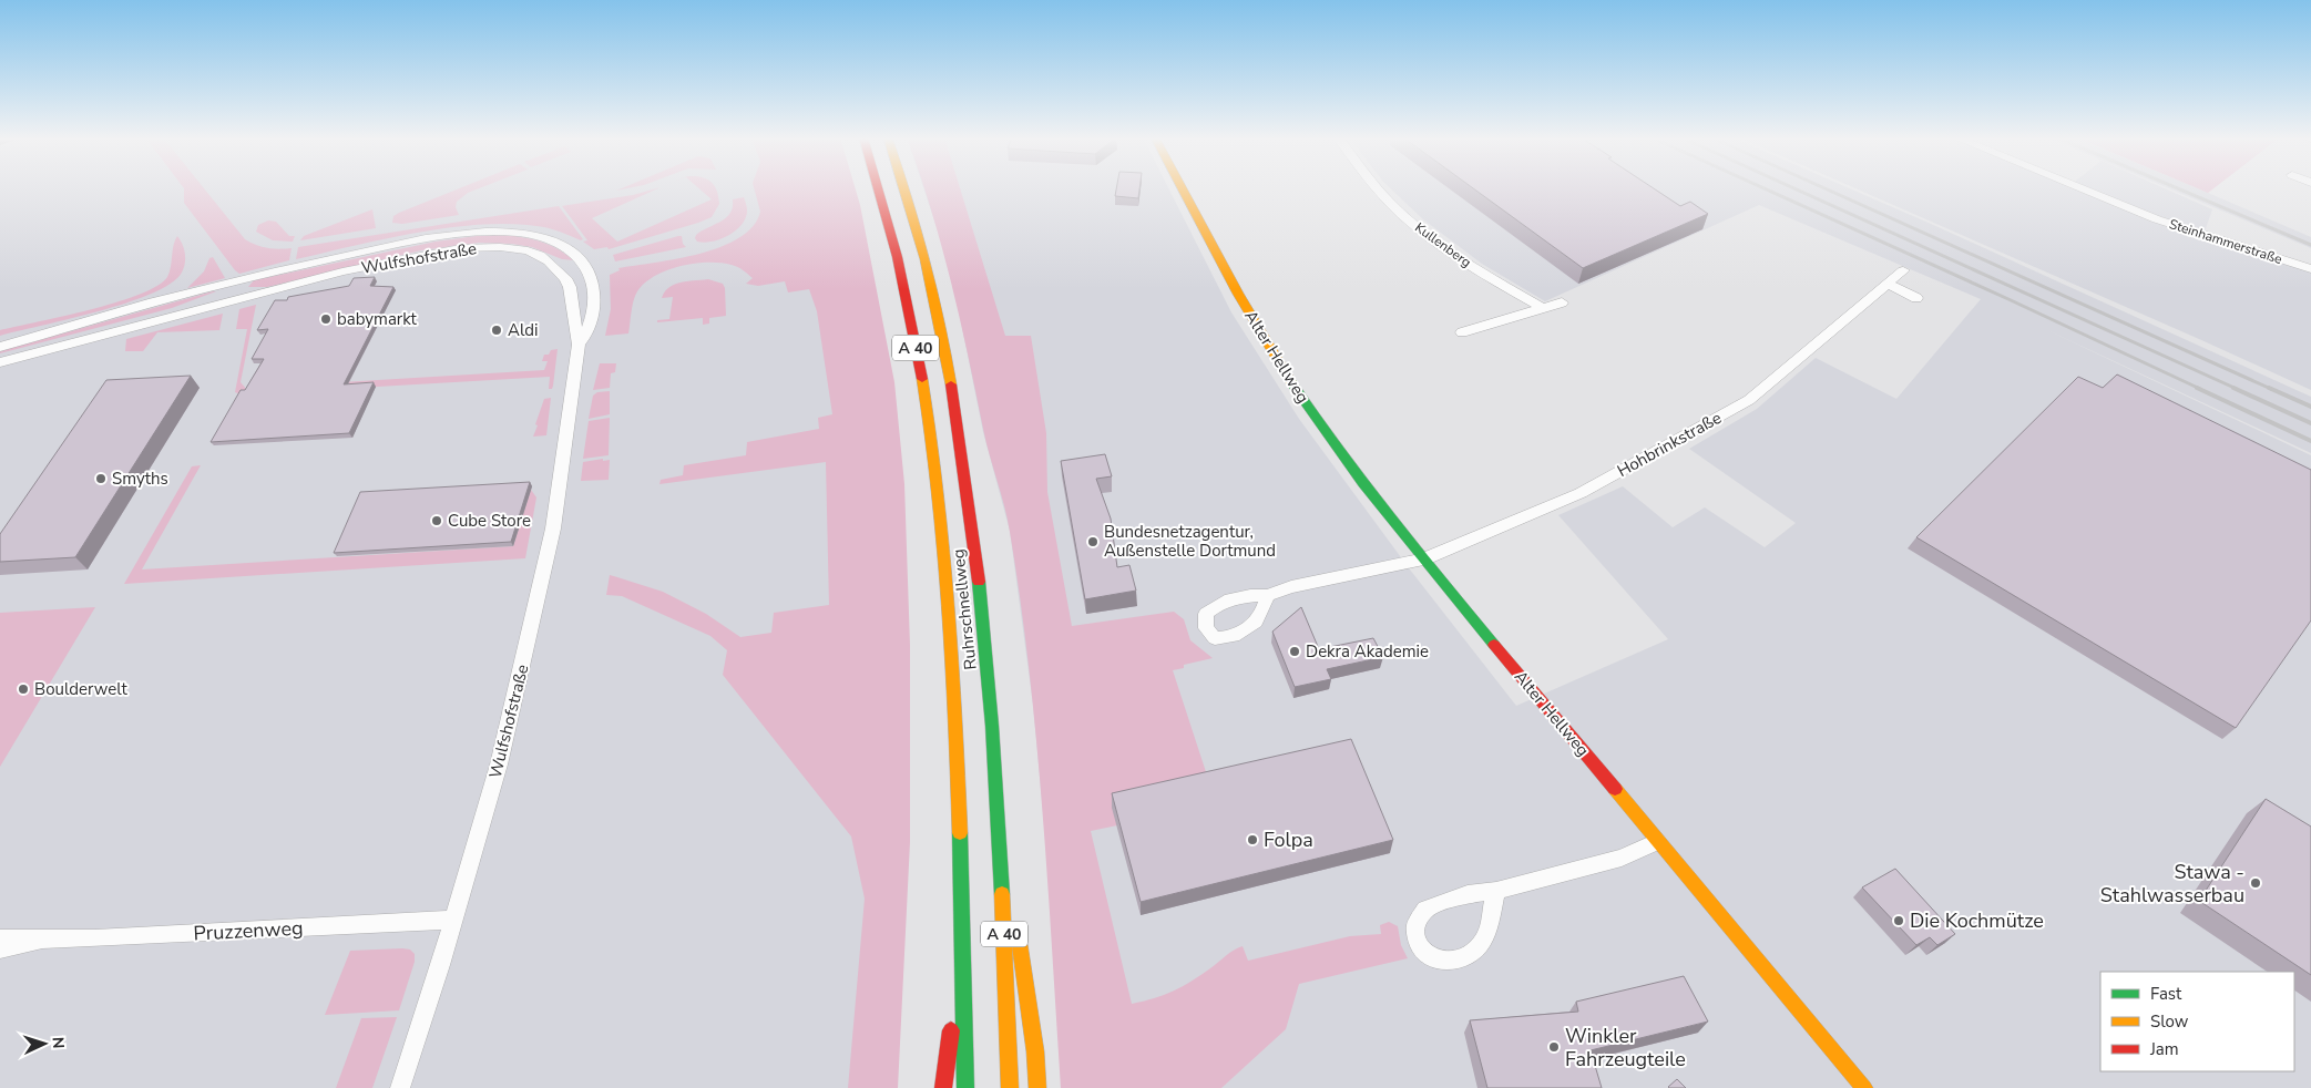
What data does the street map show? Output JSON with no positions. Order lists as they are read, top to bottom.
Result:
{
  "streets": {
    "main road": ["A 40", "Alter Hellweg", "Ruhrschnellweg"],
    "street": [
      "Steinhammerstraße",
      "Kullenberg",
      "Wulfshofstraße",
      "Hohbrinkstraße",
      "Pruzzenweg"
    ]
  },
  "crossings": [
    ["Wulfshofstraße", "Pruzzenweg"],
    ["Alter Hellweg", "Hohbrinkstraße"]
  ],
  "places": [
    "babymarkt",
    "Aldi",
    "Smyths",
    "Cube Store",
    "Bundesnetzagentur, Außenstelle Dortmund",
    "Dekra Akademie",
    "Boulderwelt",
    "Folpa",
    "Stawa - Stahlwasserbau",
    "Die Kochmütze",
    "Winkler Fahrzeugteile"
  ],
  "legend": ["Fast", "Slow", "Jam"],
  "north": "right"
}
